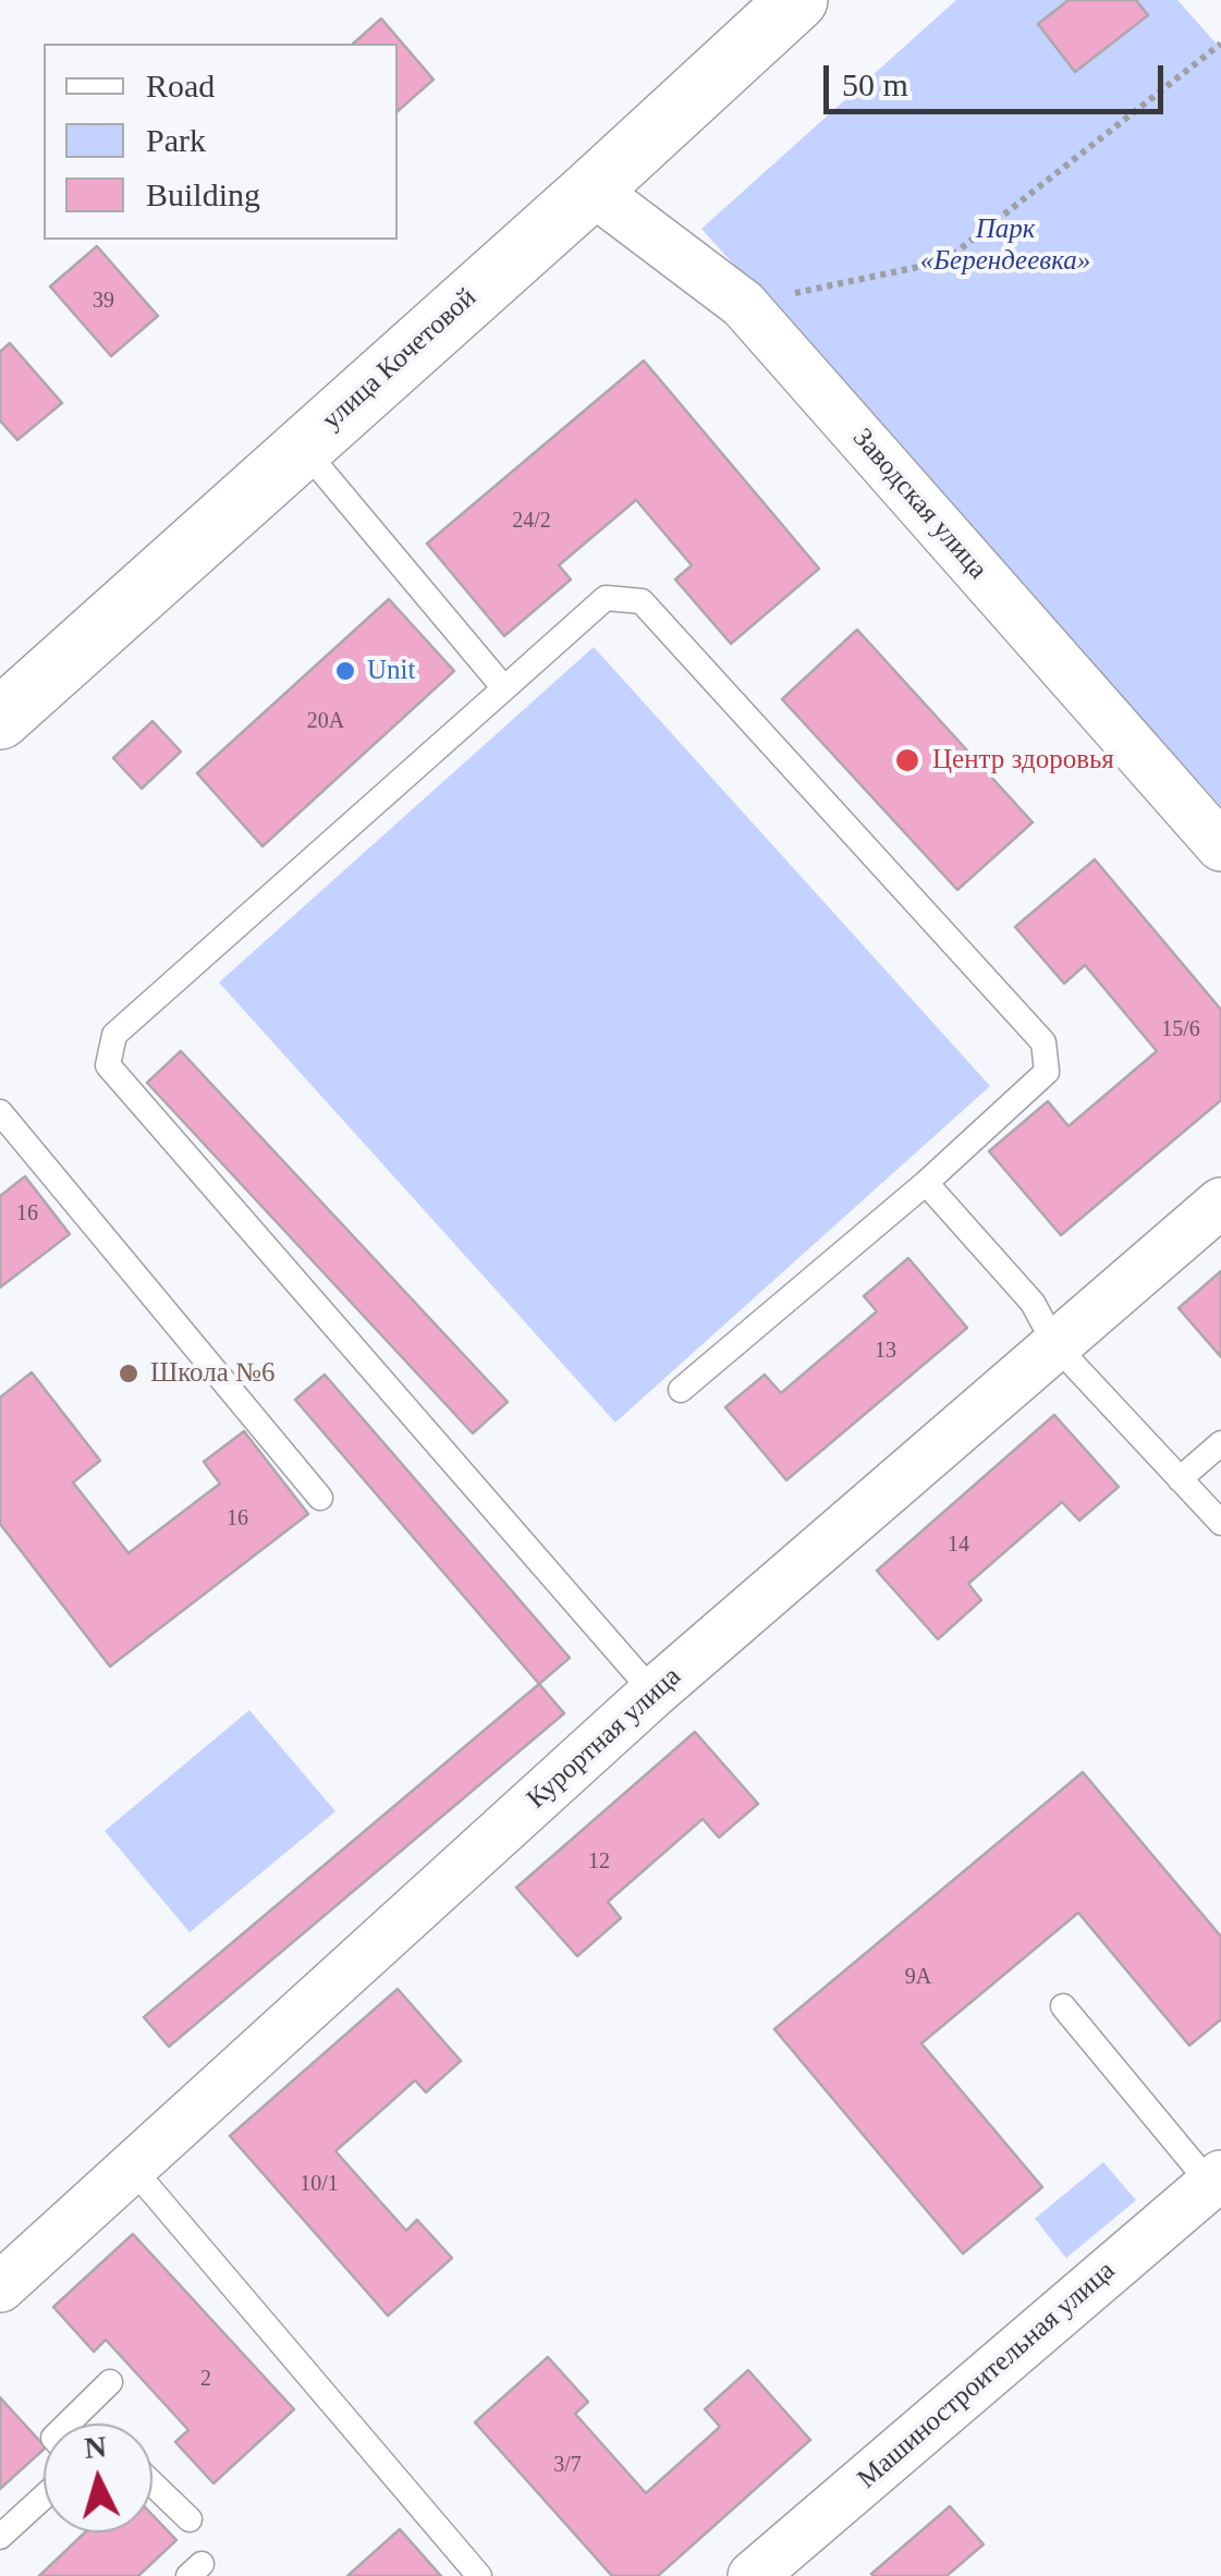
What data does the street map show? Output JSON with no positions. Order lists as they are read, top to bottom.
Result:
{
  "streets": {
    "main road": ["улица Кочетовой"],
    "street": ["Заводская улица", "Курортная улица", "Машиностроительная улица"]
  },
  "crossings": [
    ["улица Кочетовой", "Заводская улица"]
  ],
  "parks": ["Парк «Берендеевка»"],
  "places": ["Unit", "Центр здоровья", "Школа №6"],
  "house_numbers": [
    "39",
    "24/2",
    "20А",
    "15/6",
    "16",
    "13",
    "16",
    "14",
    "12",
    "9А",
    "10/1",
    "2",
    "3/7"
  ],
  "legend": ["Road", "Park", "Building"],
  "scale_bar": "50 m",
  "north": "top"
}
